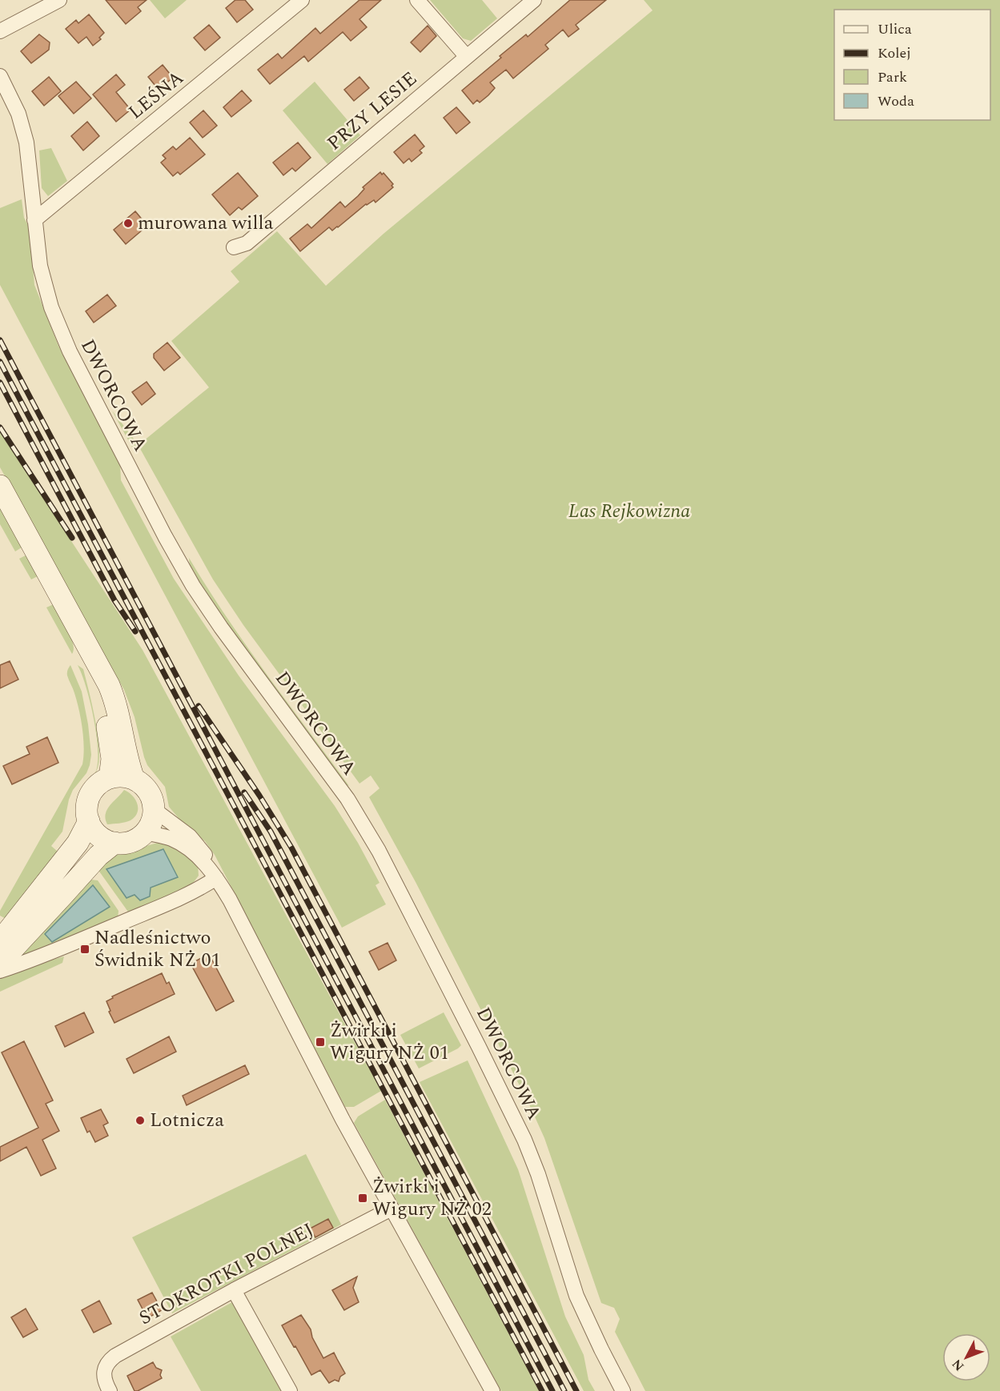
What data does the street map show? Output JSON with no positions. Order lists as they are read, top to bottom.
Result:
{
  "streets": {
    "street": [
      "LEŚNA",
      "PRZY LESIE",
      "DWORCOWA",
      "STOKROTKI POLNEJ"
    ]
  },
  "crossings": [
    ["LEŚNA", "DWORCOWA"]
  ],
  "parks": ["Las Rejkowizna"],
  "places": {
    "other": ["murowana willa", "Lotnicza"],
    "transit": ["Nadleśnictwo Świdnik NŻ 01", "Żwirki i Wigury NŻ 01", "Żwirki i Wigury NŻ 02"]
  },
  "legend": [
    "Ulica",
    "Kolej",
    "Park",
    "Woda"
  ],
  "north": "bottom left"
}
